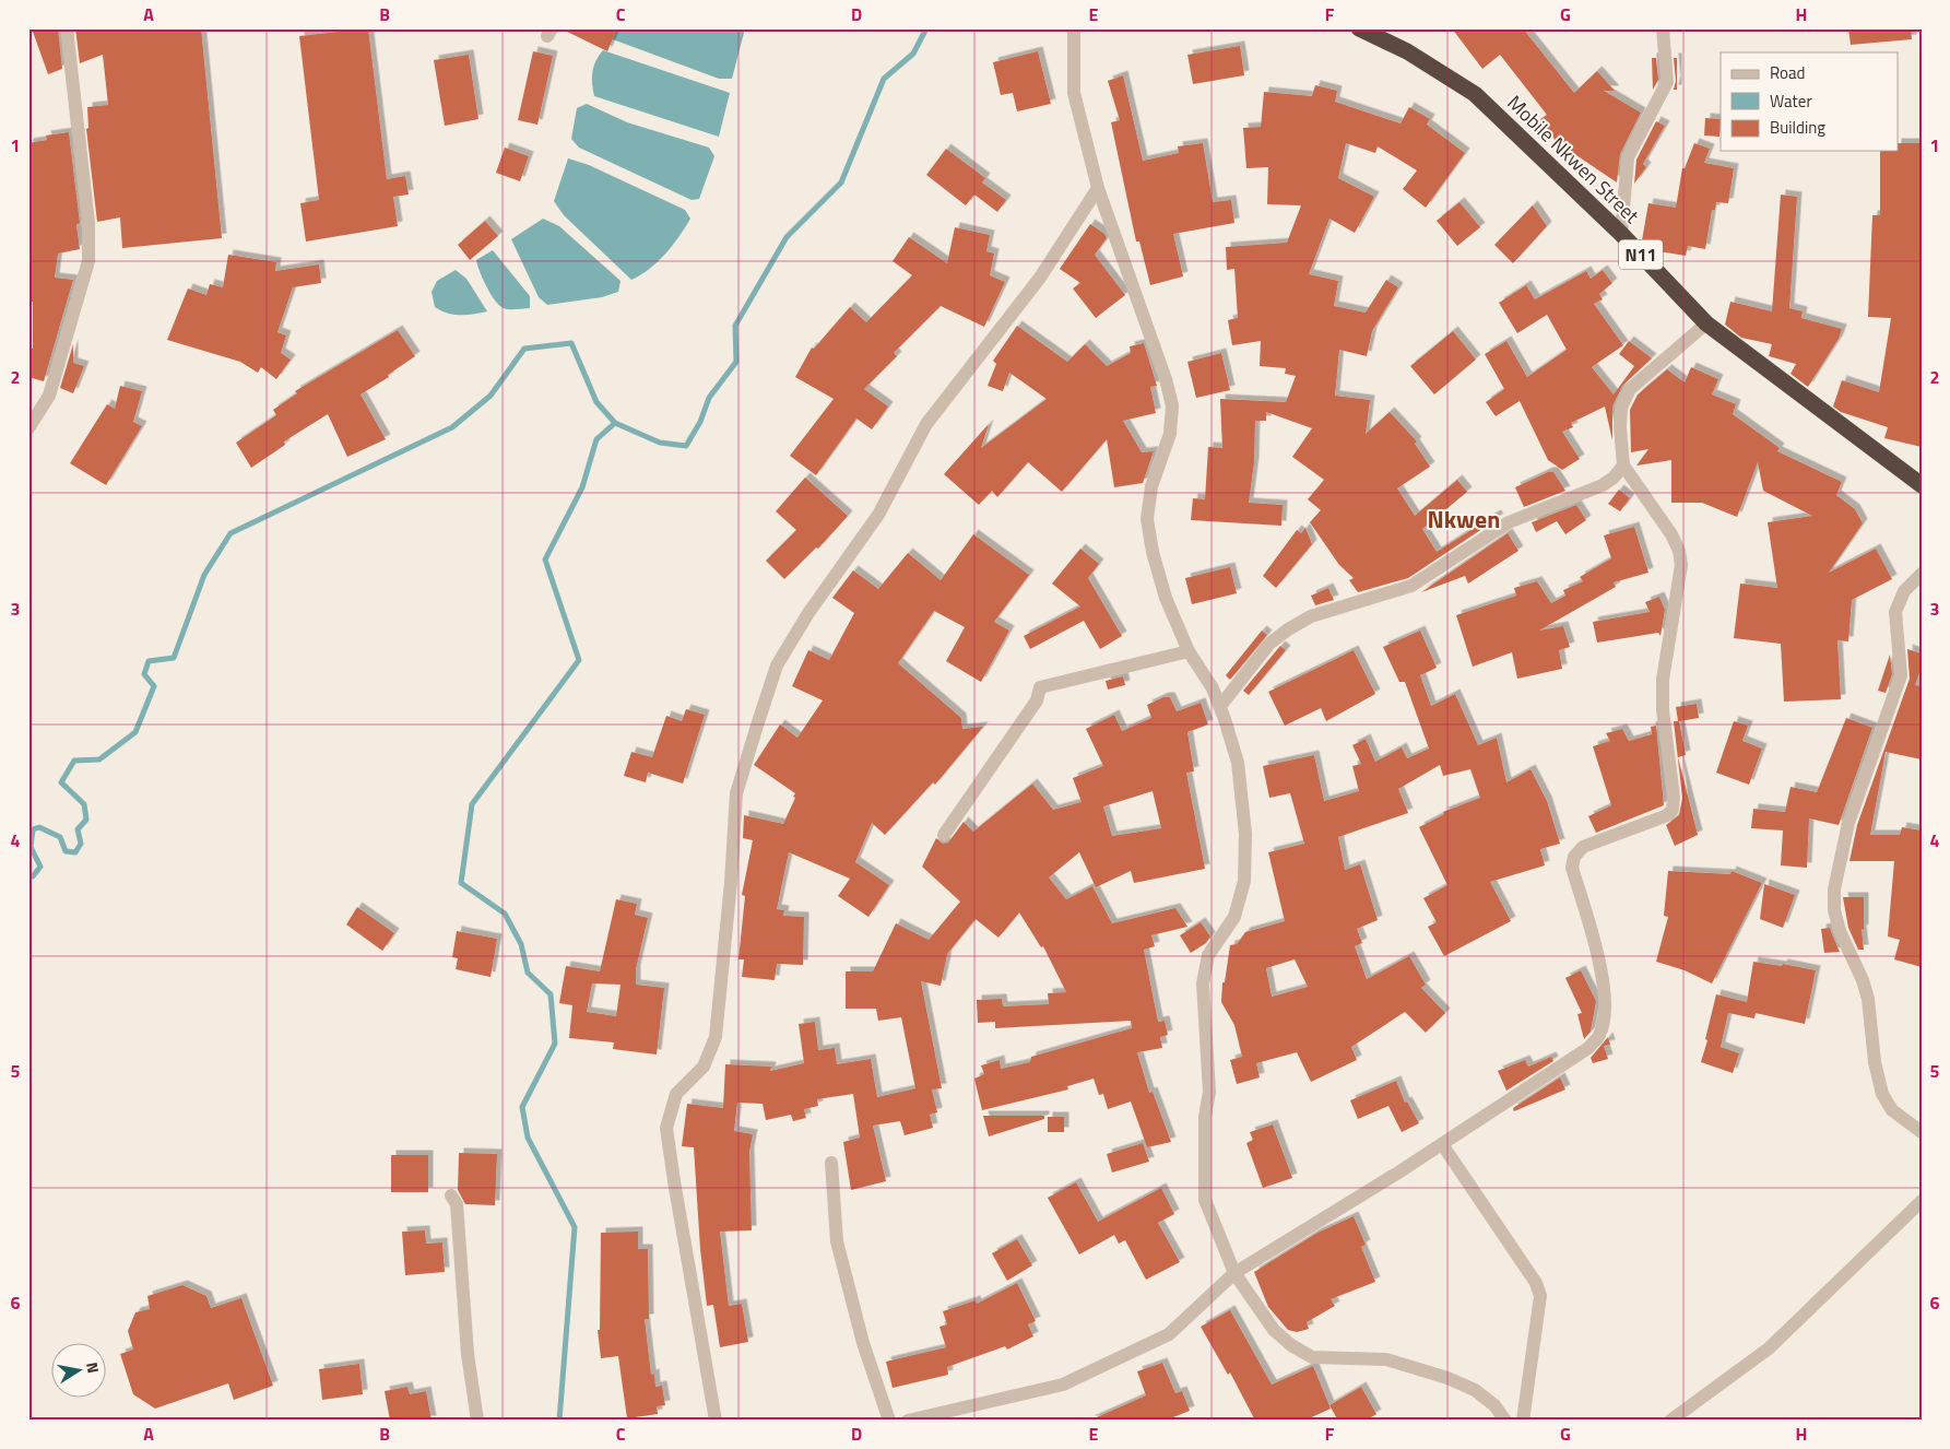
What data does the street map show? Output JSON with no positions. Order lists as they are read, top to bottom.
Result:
{
  "streets": {
    "highway": ["Mobile Nkwen Street", "N11"]
  },
  "districts": ["Nkwen"],
  "legend": ["Road", "Water", "Building"],
  "north": "right",
  "grid": {
    "columns": [
      "A",
      "B",
      "C",
      "D",
      "E",
      "F",
      "G",
      "H"
    ],
    "rows": [
      "1",
      "2",
      "3",
      "4",
      "5",
      "6"
    ]
  }
}
